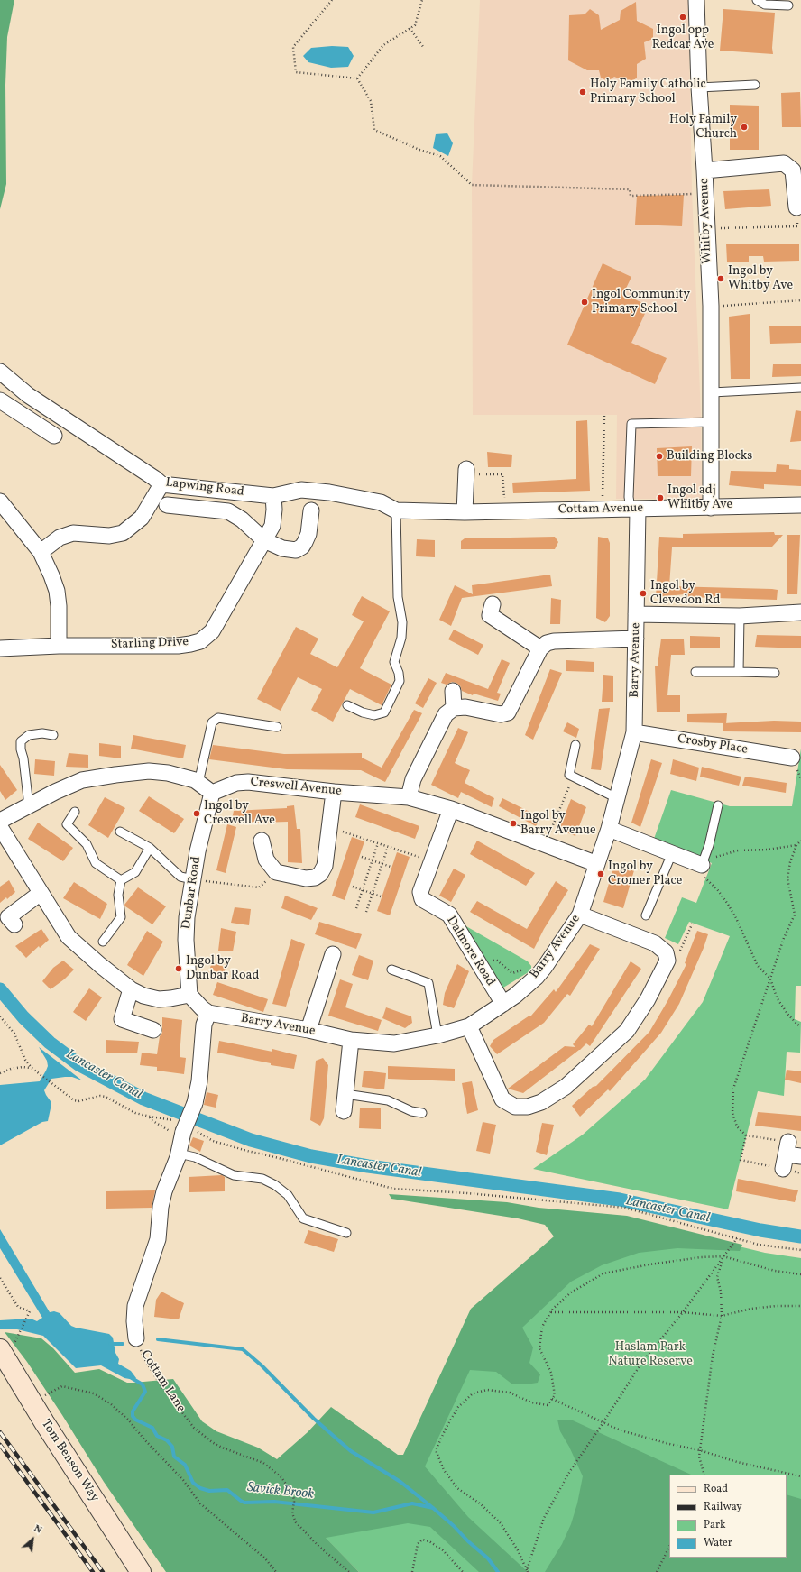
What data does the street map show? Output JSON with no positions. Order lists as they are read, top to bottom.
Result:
{
  "streets": {
    "main road": ["Tom Benson Way"],
    "street": [
      "Whitby Avenue",
      "Lapwing Road",
      "Cottam Avenue",
      "Starling Drive",
      "Barry Avenue",
      "Crosby Place",
      "Creswell Avenue",
      "Dunbar Road",
      "Dalmore Road",
      "Cottam Lane"
    ]
  },
  "crossings": [
    ["Whitby Avenue", "Cottam Avenue"],
    ["Lapwing Road", "Cottam Avenue"],
    ["Lapwing Road", "Starling Drive"],
    ["Cottam Avenue", "Barry Avenue"],
    ["Barry Avenue", "Crosby Place"],
    ["Barry Avenue", "Creswell Avenue"],
    ["Barry Avenue", "Dalmore Road"],
    ["Barry Avenue", "Cottam Lane"],
    ["Creswell Avenue", "Dunbar Road"],
    ["Creswell Avenue", "Dalmore Road"]
  ],
  "water": ["Lancaster Canal", "Savick Brook"],
  "parks": ["Haslam Park Nature Reserve"],
  "places": [
    "Ingol opp Redcar Ave",
    "Holy Family Catholic Primary School",
    "Holy Family Church",
    "Ingol by Whitby Ave",
    "Ingol Community Primary School",
    "Building Blocks",
    "Ingol adj Whitby Ave",
    "Ingol by Clevedon Rd",
    "Ingol by Creswell Ave",
    "Ingol by Barry Avenue",
    "Ingol by Cromer Place",
    "Ingol by Dunbar Road"
  ],
  "legend": [
    "Road",
    "Railway",
    "Park",
    "Water"
  ],
  "north": "top right"
}
